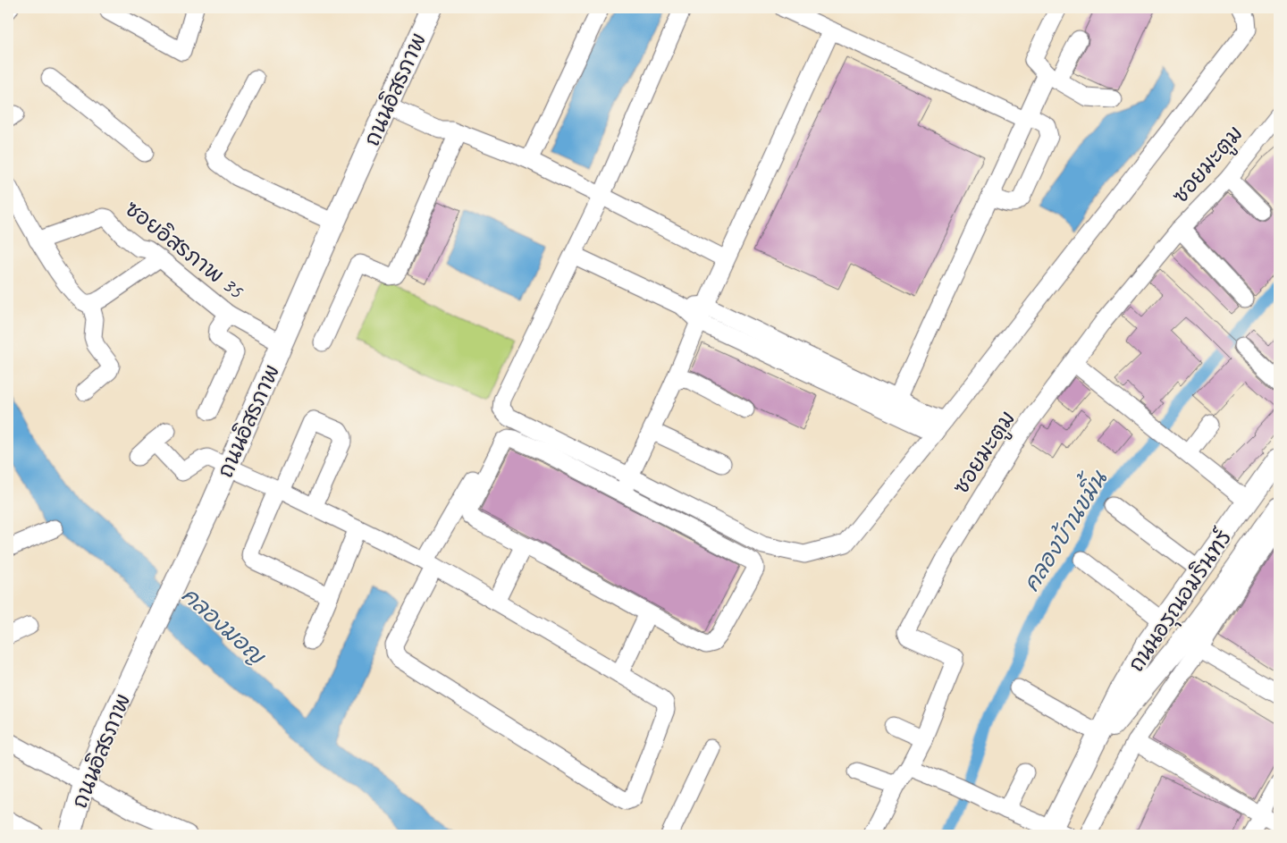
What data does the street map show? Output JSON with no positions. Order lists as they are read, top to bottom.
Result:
{
  "streets": {
    "main road": ["ถนนอิสรภาพ", "ถนนอรุณอมรินทร์"],
    "street": ["ซอยมะตูม", "ซอยอิสรภาพ 35"]
  },
  "crossings": [
    ["ถนนอิสรภาพ", "ซอยอิสรภาพ 35"]
  ],
  "water": ["คลองบ้านขมิ้น", "คลองมอญ"]
}
